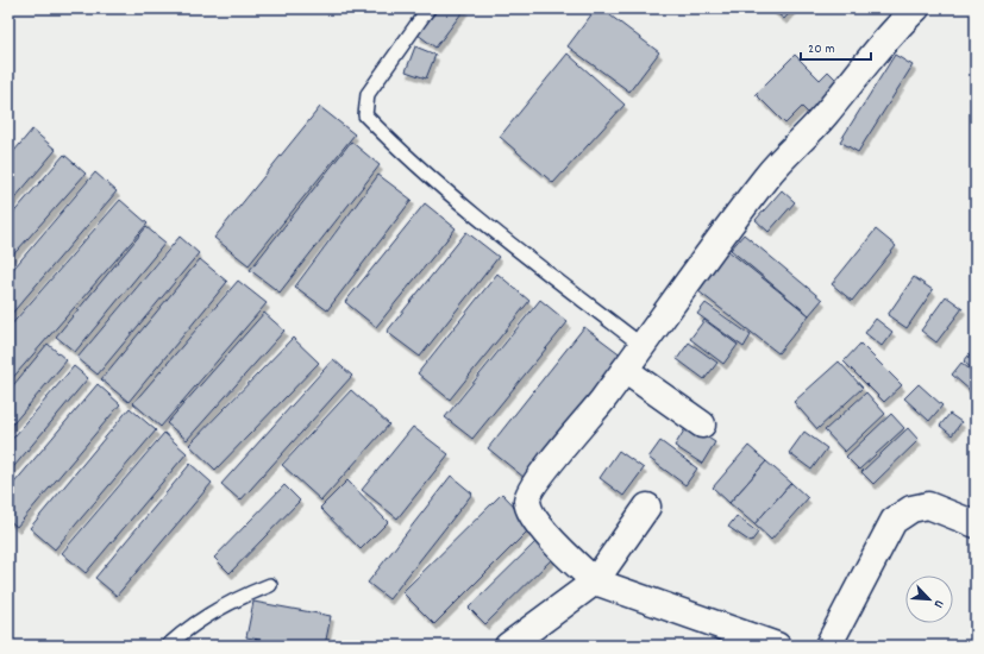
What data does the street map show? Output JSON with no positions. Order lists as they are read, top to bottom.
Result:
{
  "scale_bar": "20 m",
  "north": "bottom right"
}
